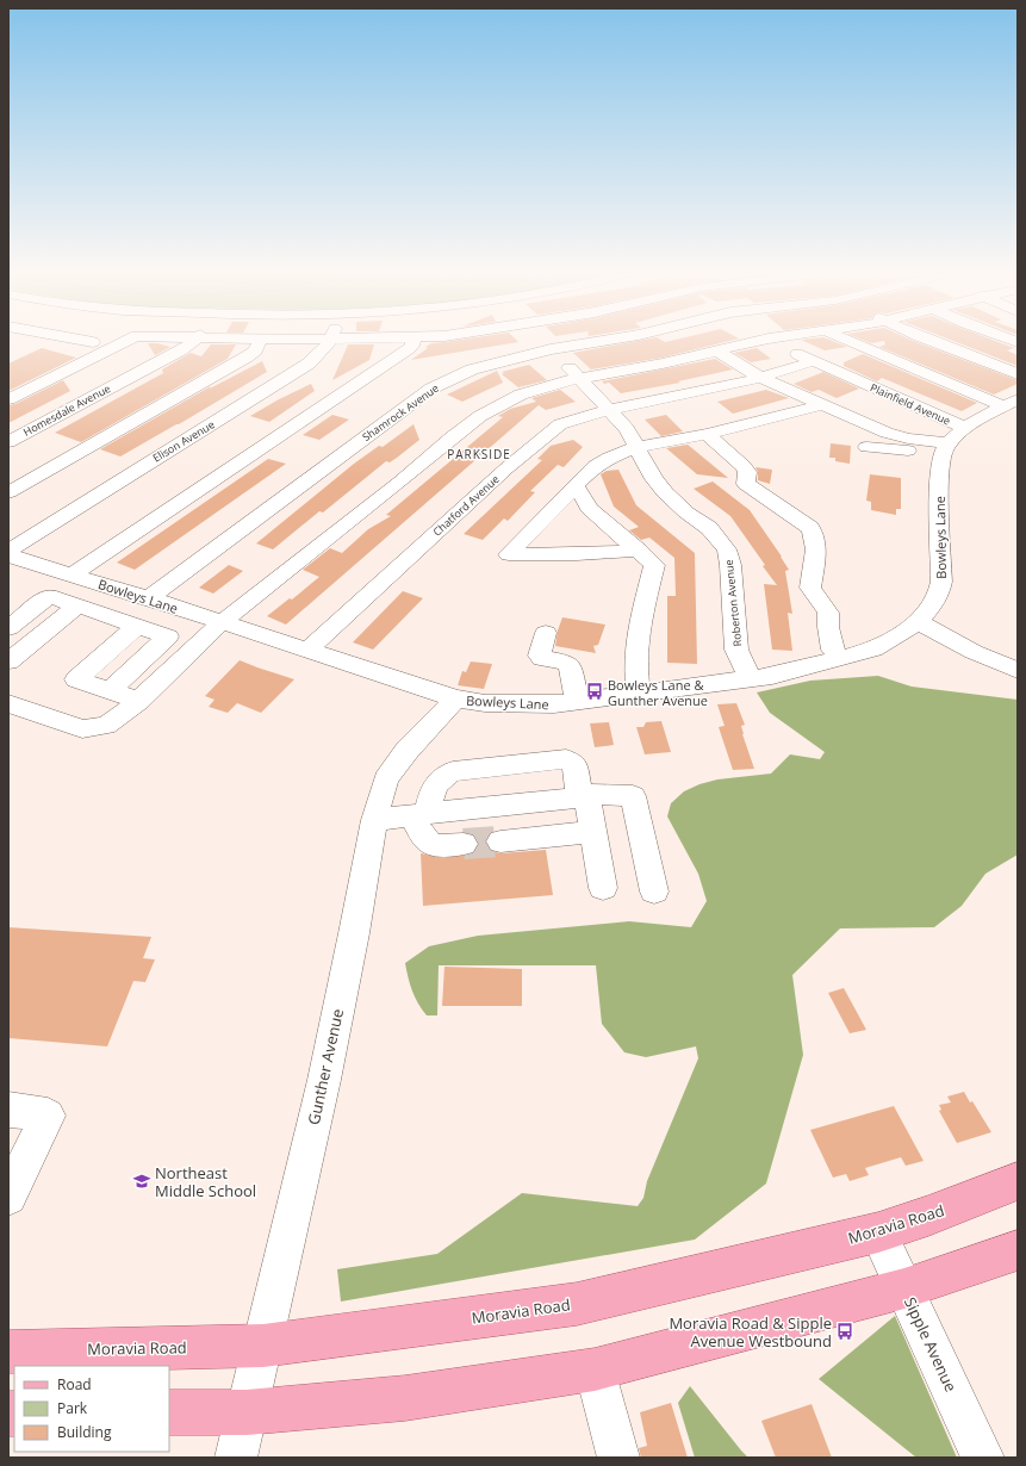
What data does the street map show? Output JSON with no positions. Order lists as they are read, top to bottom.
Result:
{
  "streets": {
    "main road": ["Moravia Road"],
    "street": [
      "Plainfield Avenue",
      "Homesdale Avenue",
      "Shamrock Avenue",
      "Elison Avenue",
      "Chatford Avenue",
      "Bowleys Lane",
      "Roberton Avenue",
      "Gunther Avenue",
      "Sipple Avenue"
    ]
  },
  "crossings": [
    ["Plainfield Avenue", "Chatford Avenue"],
    ["Shamrock Avenue", "Bowleys Lane"],
    ["Shamrock Avenue", "Roberton Avenue"],
    ["Chatford Avenue", "Bowleys Lane"],
    ["Chatford Avenue", "Roberton Avenue"],
    ["Bowleys Lane", "Roberton Avenue"],
    ["Bowleys Lane", "Gunther Avenue"],
    ["Gunther Avenue", "Moravia Road"],
    ["Moravia Road", "Sipple Avenue"]
  ],
  "districts": ["PARKSIDE"],
  "places": {
    "bus stop": ["Bowleys Lane & Gunther Avenue", "Moravia Road & Sipple Avenue Westbound"],
    "school or university": ["Northeast Middle School"]
  },
  "legend": ["Road", "Park", "Building"]
}
